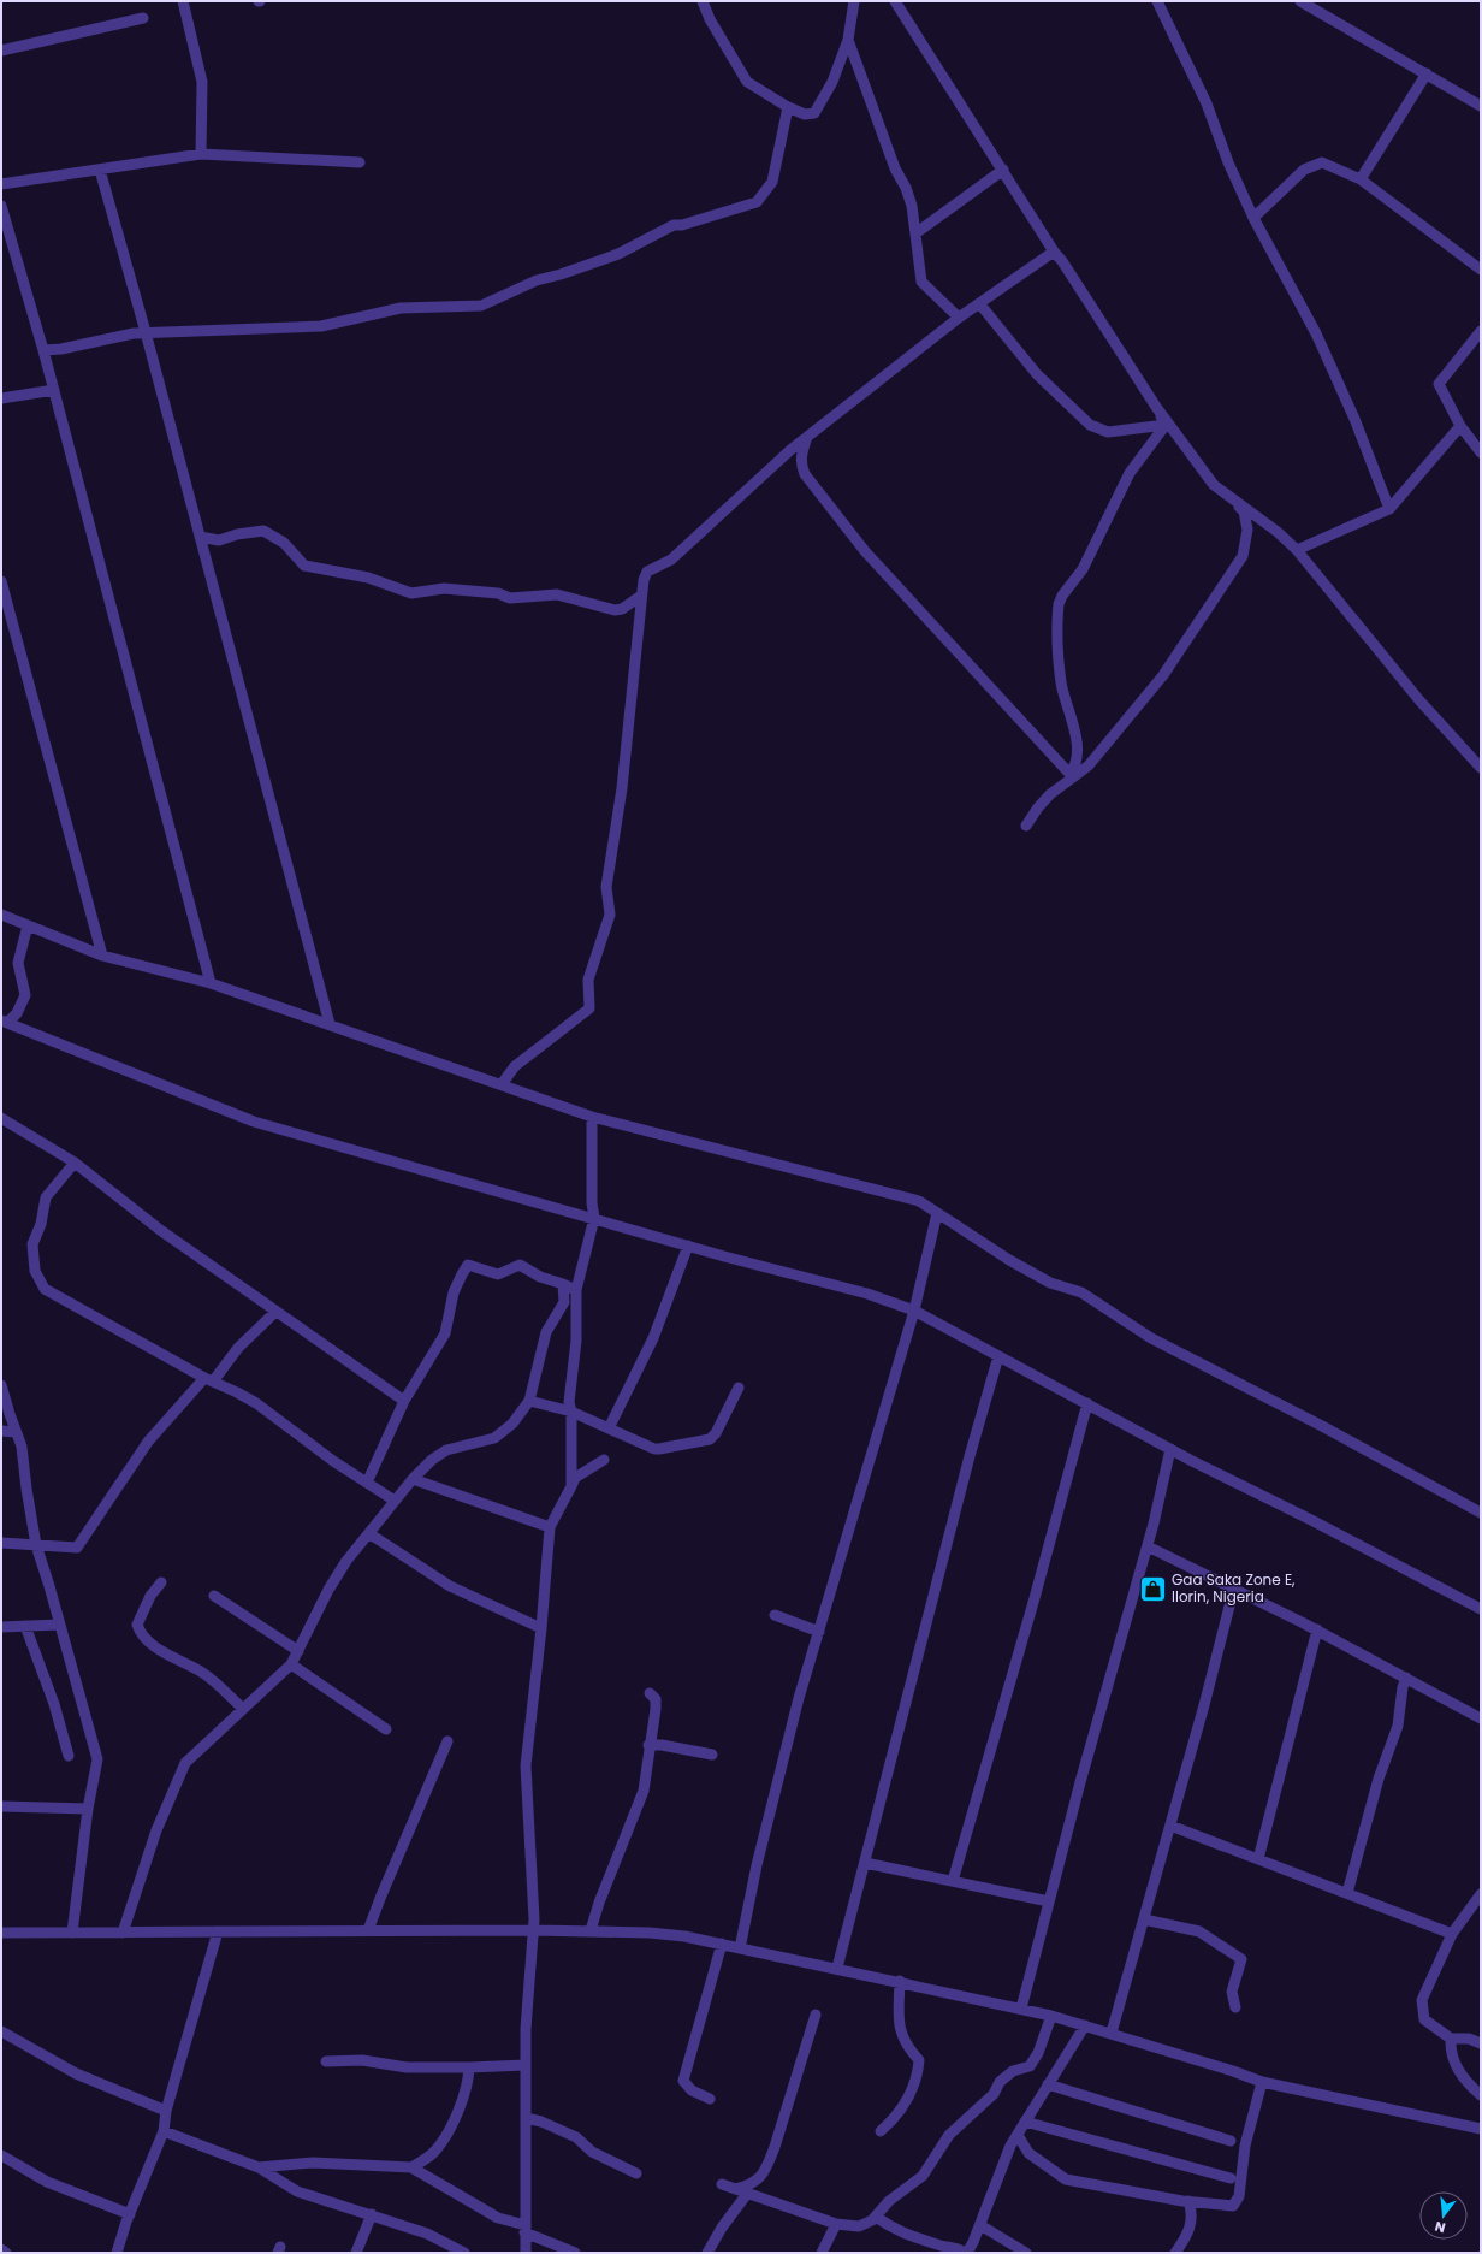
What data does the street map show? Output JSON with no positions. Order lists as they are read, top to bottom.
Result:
{
  "places": {
    "shop": ["Gaa Saka Zone E, Ilorin, Nigeria"]
  },
  "north": "bottom"
}
